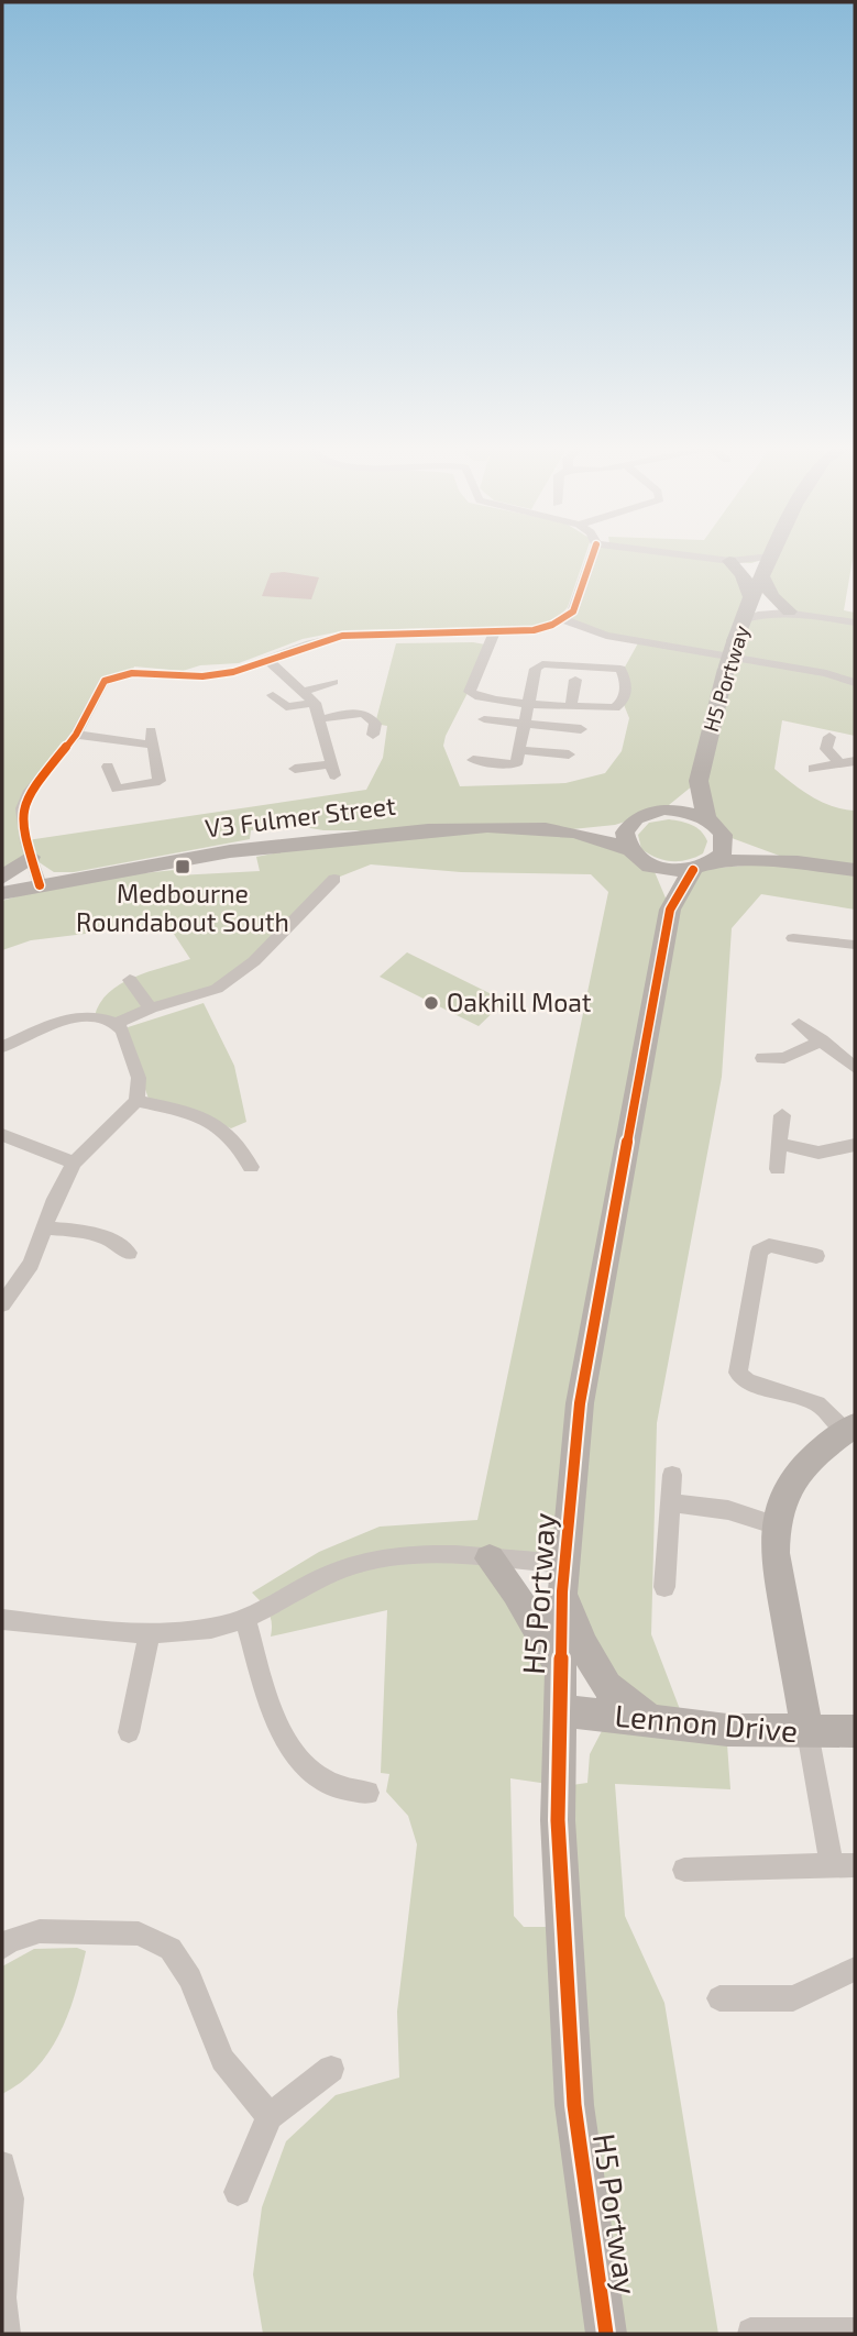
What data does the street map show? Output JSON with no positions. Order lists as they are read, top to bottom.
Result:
{
  "streets": {
    "street": ["H5 Portway", "V3 Fulmer Street", "Lennon Drive"]
  },
  "crossings": [
    ["H5 Portway", "V3 Fulmer Street"],
    ["H5 Portway", "Lennon Drive"]
  ],
  "places": {
    "transit": ["Medbourne Roundabout South"],
    "other": ["Oakhill Moat"]
  }
}
